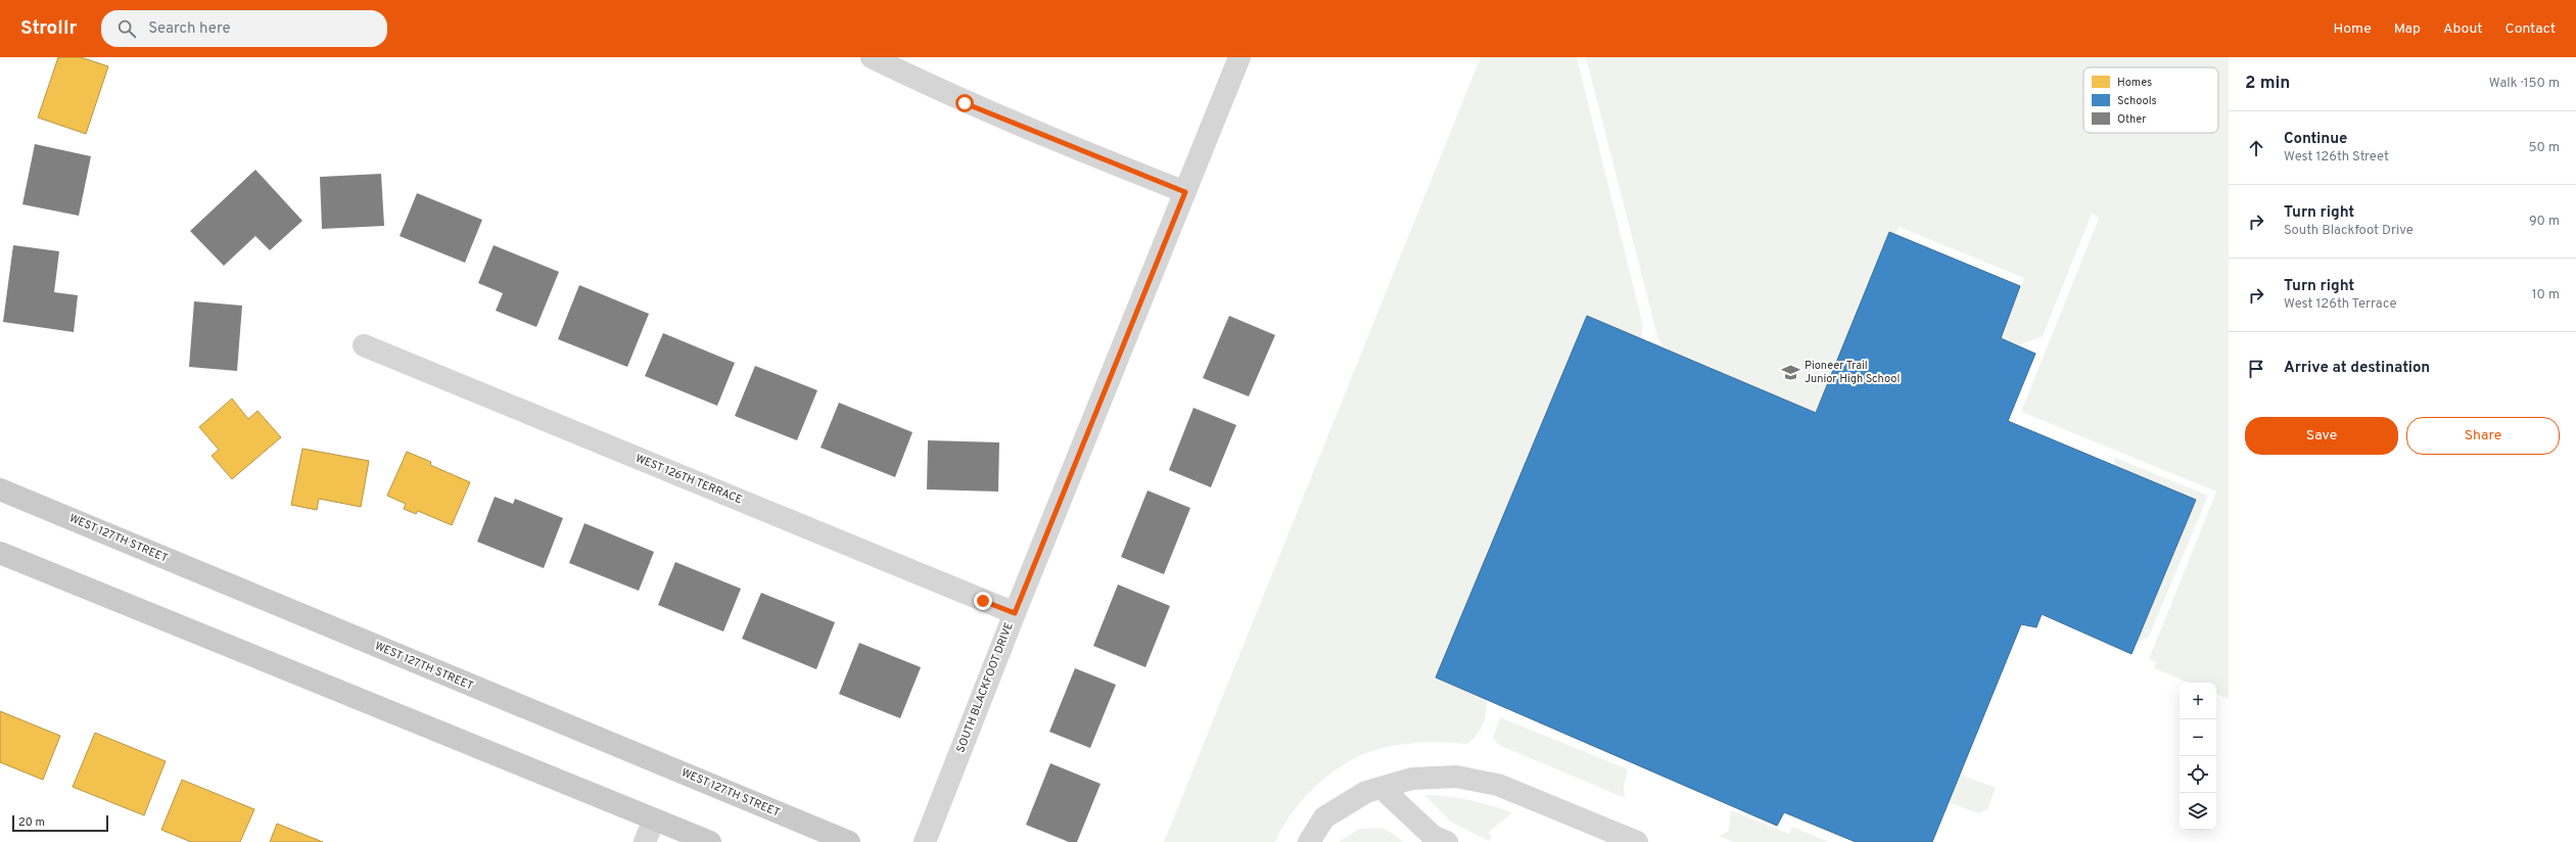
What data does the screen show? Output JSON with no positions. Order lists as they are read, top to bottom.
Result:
{
  "streets": {
    "main road": ["WEST 127TH STREET"],
    "street": ["WEST 126TH TERRACE", "SOUTH BLACKFOOT DRIVE"]
  },
  "crossings": [
    ["WEST 126TH TERRACE", "SOUTH BLACKFOOT DRIVE"]
  ],
  "places": {
    "school or university": ["Pioneer Trail Junior High School"]
  },
  "legend": ["Homes", "Schools", "Other"],
  "scale_bar": "20 m",
  "page": {
    "header": "Strollr",
    "search": "Search here",
    "nav": [
      "Home",
      "Map",
      "About",
      "Contact"
    ],
    "heading": ["2 min", "Walk · 150 m"],
    "list": [
      ["Continue", "West 126th Street", "50 m"],
      ["Turn right", "South Blackfoot Drive", "90 m"],
      ["Turn right", "West 126th Terrace", "10 m"],
      "Arrive at destination"
    ],
    "buttons": ["Save", "Share"],
    "map_buttons": ["+", "−"],
    "scale": "20 m"
  }
}
